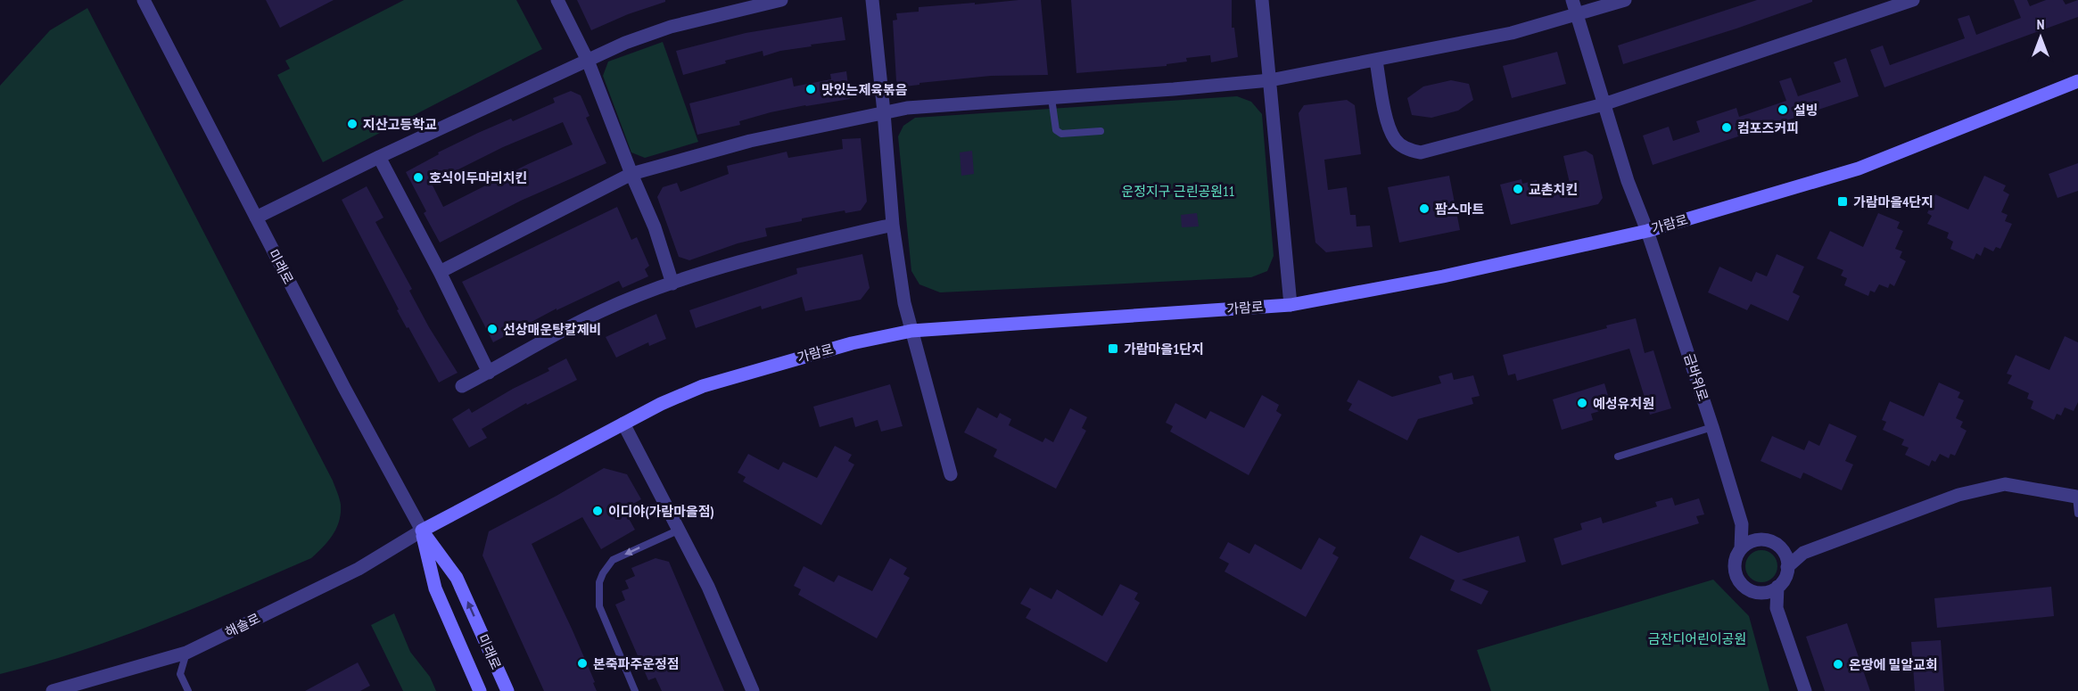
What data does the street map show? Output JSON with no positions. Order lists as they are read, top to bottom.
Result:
{
  "streets": {
    "street": [
      "가람로",
      "미래로",
      "금바위로",
      "해솔로"
    ]
  },
  "crossings": [
    ["가람로", "미래로"],
    ["가람로", "금바위로"],
    ["가람로", "해솔로"],
    ["미래로", "해솔로"]
  ],
  "parks": ["운정지구 근린공원11", "금잔디어린이공원"],
  "places": {
    "other": [
      "맛있는제육볶음",
      "설빙",
      "지산고등학교",
      "컴포즈커피",
      "호식이두마리치킨",
      "교촌치킨",
      "팜스마트",
      "선상매운탕칼제비",
      "예성유치원",
      "이디야(가람마을점)",
      "본죽파주운정점",
      "온땅에 밀알교회"
    ],
    "transit": ["가람마을4단지", "가람마을1단지"]
  },
  "north": "top"
}
